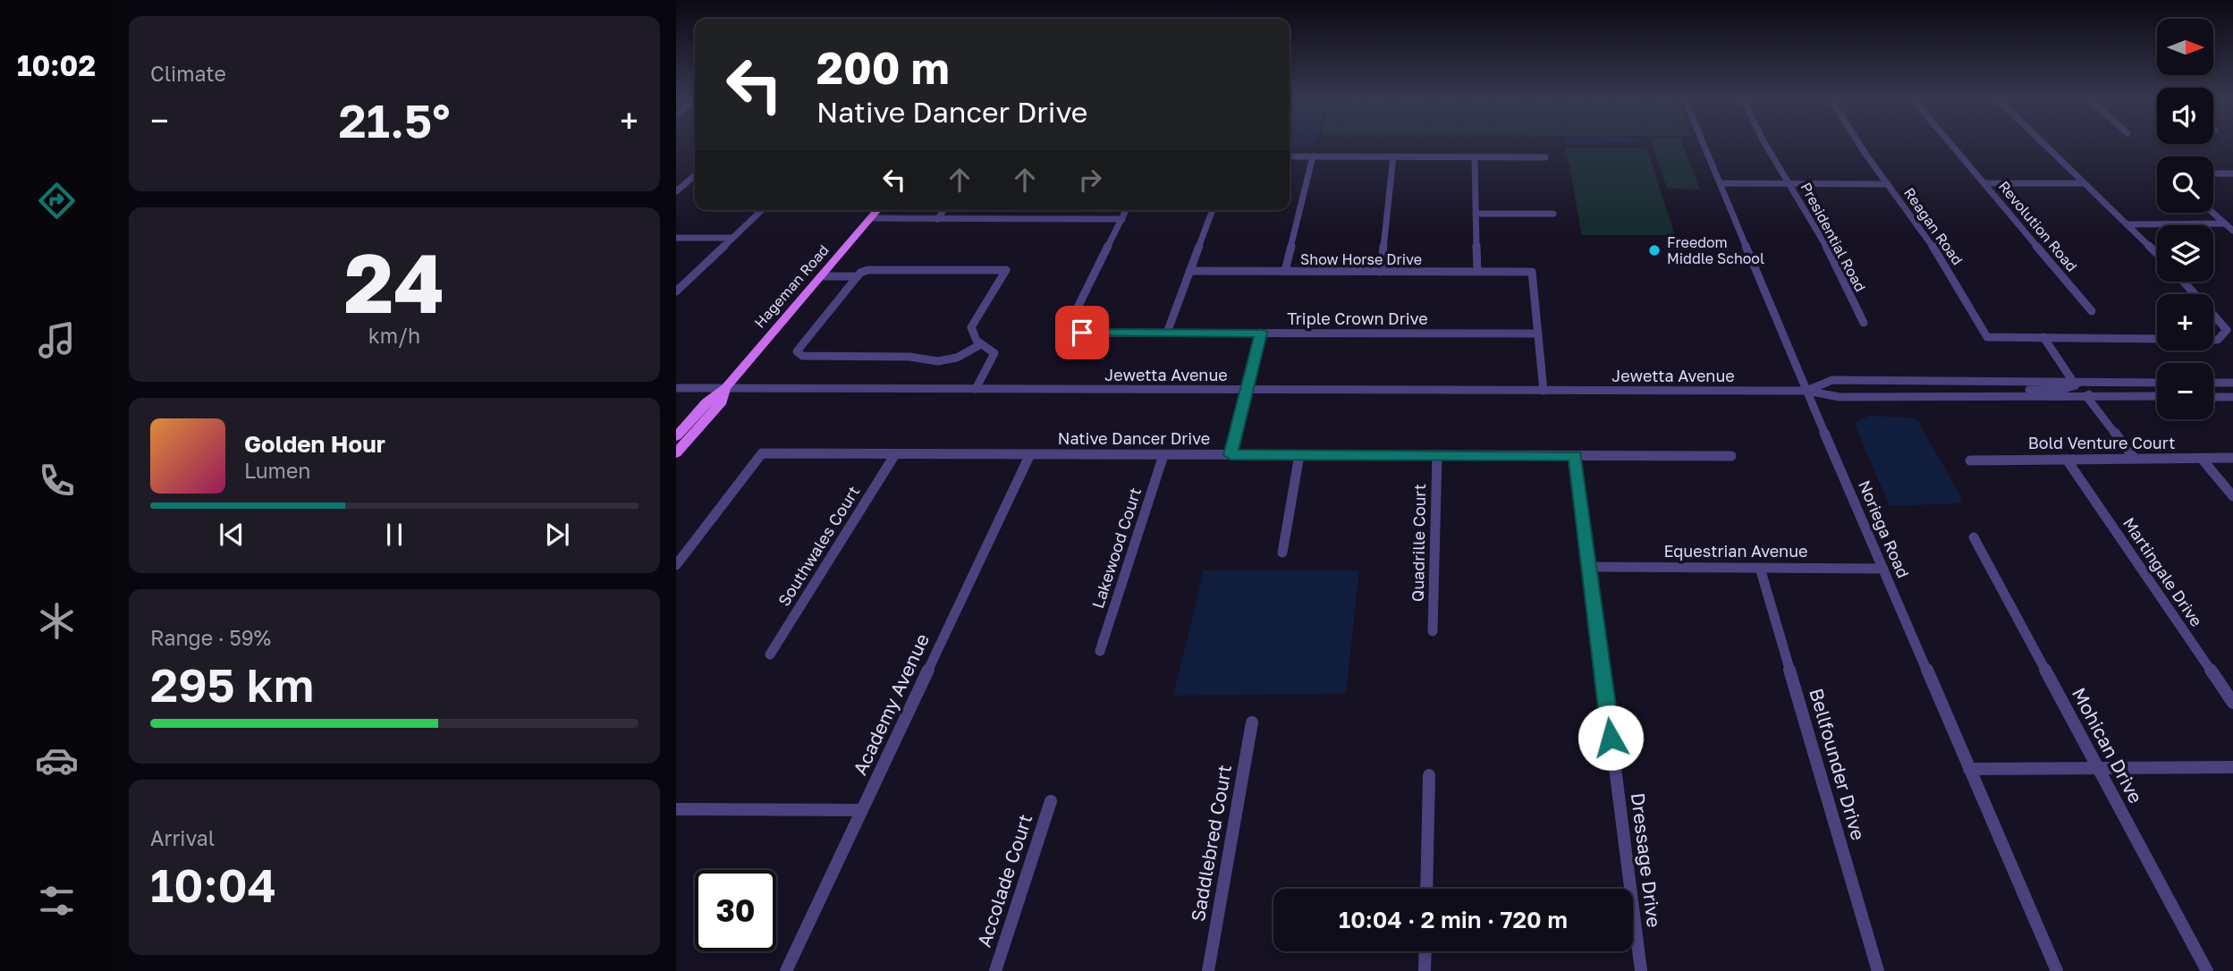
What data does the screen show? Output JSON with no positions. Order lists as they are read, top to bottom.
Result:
{
  "streets": {
    "main road": ["Hageman Road"],
    "street": [
      "Reagan Road",
      "Revolution Road",
      "Presidential Road",
      "Show Horse Drive",
      "Triple Crown Drive",
      "Jewetta Avenue",
      "Native Dancer Drive",
      "Bold Venture Court",
      "Noriega Road",
      "Quadrille Court",
      "Southwales Court",
      "Lakewood Court",
      "Equestrian Avenue",
      "Martingale Drive",
      "Academy Avenue",
      "Mohican Drive",
      "Bellfounder Drive",
      "Saddlebred Court",
      "Dressage Drive",
      "Accolade Court"
    ]
  },
  "crossings": [
    ["Show Horse Drive", "Triple Crown Drive"],
    ["Hageman Road", "Jewetta Avenue"],
    ["Jewetta Avenue", "Noriega Road"],
    ["Native Dancer Drive", "Quadrille Court"],
    ["Native Dancer Drive", "Southwales Court"],
    ["Native Dancer Drive", "Lakewood Court"],
    ["Native Dancer Drive", "Academy Avenue"],
    ["Native Dancer Drive", "Dressage Drive"],
    ["Bold Venture Court", "Martingale Drive"],
    ["Noriega Road", "Equestrian Avenue"],
    ["Equestrian Avenue", "Bellfounder Drive"],
    ["Equestrian Avenue", "Dressage Drive"]
  ],
  "places": ["Freedom Middle School"],
  "north": "right",
  "page": {
    "tabs": "10:02",
    "tile": [
      "Climate",
      ["24", "km/h"],
      ["Range · 59%", "295 km"],
      ["Arrival", "10:04"]
    ],
    "map_buttons": ["+", "−"],
    "turn": ["200 m", "Native Dancer Drive"],
    "heat": ["−", "21.5°", "+"],
    "song": ["Golden Hour", "Lumen"],
    "limit": "30",
    "trip": "10:04 · 2 min · 720 m"
  }
}
